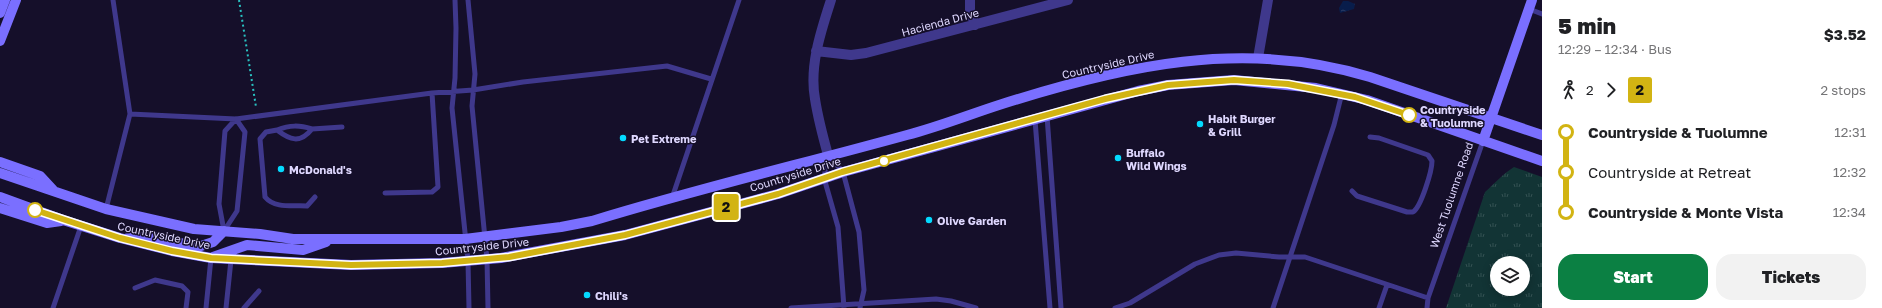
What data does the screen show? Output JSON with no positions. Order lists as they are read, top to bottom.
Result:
{
  "streets": {
    "street": ["Hacienda Drive", "Countryside Drive", "West Tuolumne Road"]
  },
  "crossings": [
    ["Countryside Drive", "West Tuolumne Road"]
  ],
  "places": [
    "Countryside & Tuolumne",
    "Habit Burger & Grill",
    "Pet Extreme",
    "Buffalo Wild Wings",
    "McDonald's",
    "Olive Garden",
    "Chili's"
  ],
  "lines": ["bus line 2"],
  "page": {
    "on_map": "2",
    "heading": ["5 min", "12:29 – 12:34 · Bus", "$3.52"],
    "legs": ["2", "2", "2 stops"],
    "list": [
      {
        "name": "Countryside & Tuolumne",
        "value": "12:31"
      },
      {
        "name": "Countryside at Retreat",
        "value": "12:32"
      },
      {
        "name": "Countryside & Monte Vista",
        "value": "12:34"
      }
    ],
    "buttons": ["Start", "Tickets"]
  }
}
